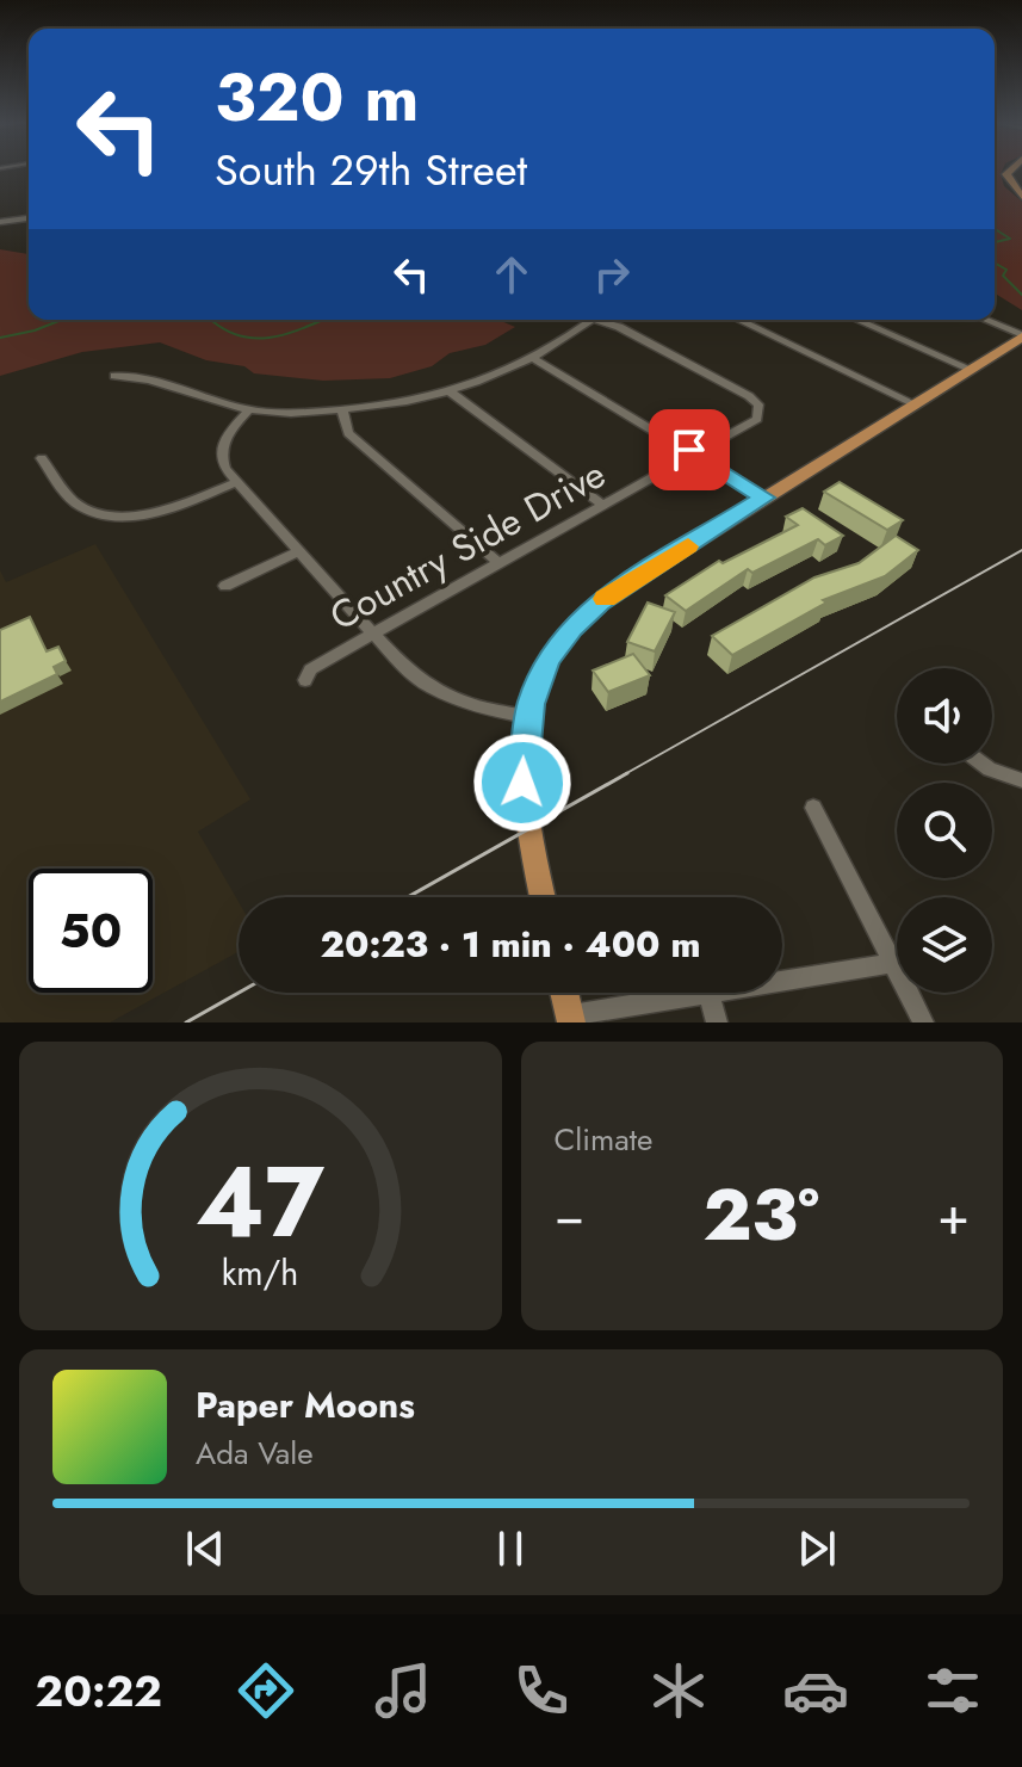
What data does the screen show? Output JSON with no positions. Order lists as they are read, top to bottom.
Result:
{
  "streets": {
    "street": ["Country Side Drive"]
  },
  "page": {
    "turn": ["320 m", "South 29th Street"],
    "limit": "50",
    "trip": "20:23 · 1 min · 400 m",
    "tile": "Climate",
    "heat": ["−", "23°", "+"],
    "song": ["Paper Moons", "Ada Vale"],
    "tabs": "20:22",
    "gauge": ["47", "km/h"]
  }
}
